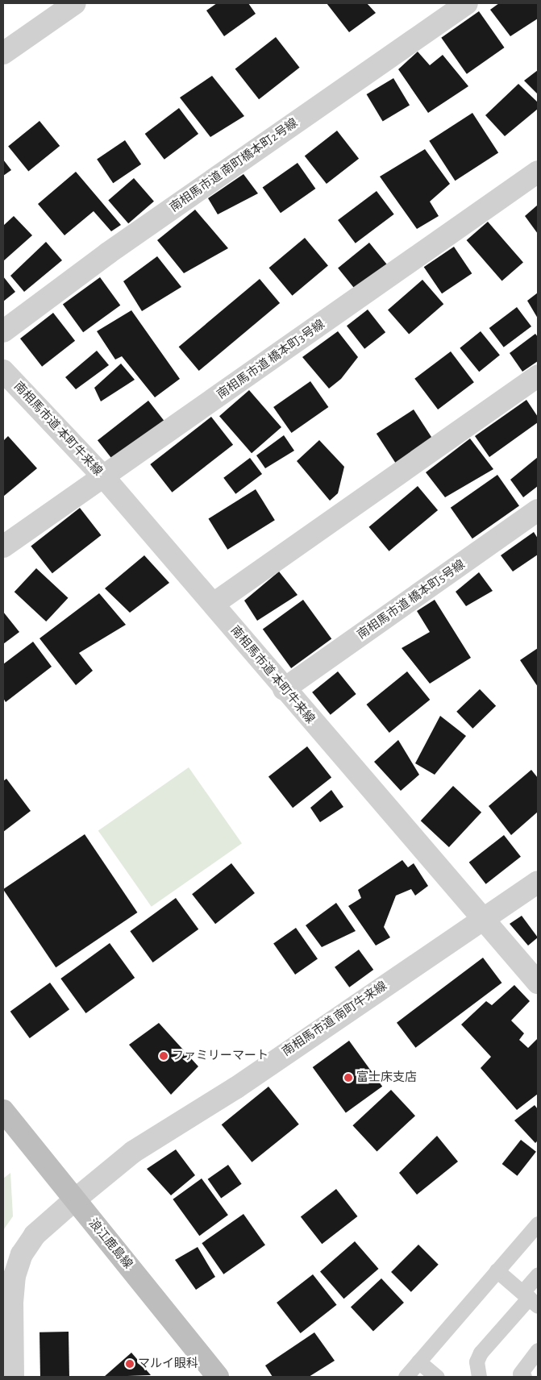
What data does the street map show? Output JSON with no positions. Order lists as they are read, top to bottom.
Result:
{
  "streets": {
    "main road": ["浪江鹿島線"],
    "street": [
      "南相馬市道 南町橋本町2号線",
      "南相馬市道 橋本町3号線",
      "南相馬市道 本町牛来線",
      "南相馬市道 橋本町5号線",
      "南相馬市道 南町牛来線"
    ]
  },
  "crossings": [
    ["南相馬市道 橋本町3号線", "南相馬市道 本町牛来線"],
    ["南相馬市道 本町牛来線", "南相馬市道 橋本町5号線"],
    ["南相馬市道 本町牛来線", "南相馬市道 南町牛来線"],
    ["南相馬市道 南町牛来線", "浪江鹿島線"]
  ],
  "places": ["ファミリーマート", "富士床支店", "マルイ眼科"]
}
